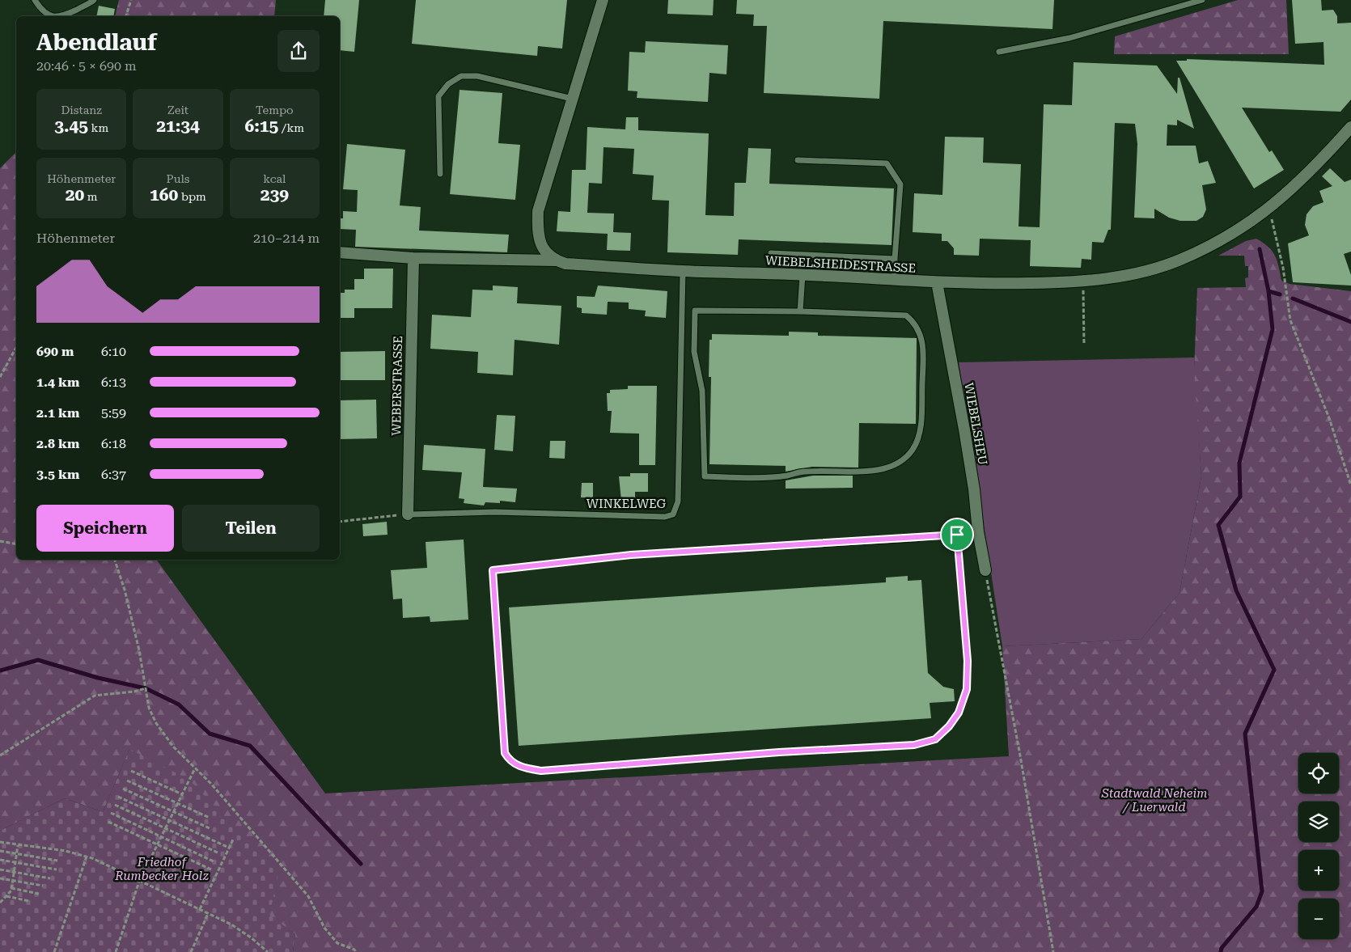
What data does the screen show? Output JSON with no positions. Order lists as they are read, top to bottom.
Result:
{
  "streets": {
    "street": ["WIEBELSHEIDESTRASSE", "WEBERSTRASSE", "WIEBELSHEU"],
    "lane": ["WINKELWEG"]
  },
  "crossings": [
    ["WIEBELSHEIDESTRASSE", "WEBERSTRASSE"],
    ["WIEBELSHEIDESTRASSE", "WIEBELSHEU"],
    ["WIEBELSHEIDESTRASSE", "WINKELWEG"],
    ["WEBERSTRASSE", "WINKELWEG"]
  ],
  "parks": ["Stadtwald Neheim / Luerwald", "Friedhof Rumbecker Holz"],
  "page": {
    "heading": ["Abendlauf", "20:46 · 5 × 690 m"],
    "stats": [
      ["Distanz", "3.45 km"],
      ["Zeit", "21:34"],
      ["Tempo", "6:15 /km"],
      ["Höhenmeter", "20 m"],
      ["Puls", "160 bpm"],
      ["kcal", "239"]
    ],
    "chart": ["Höhenmeter", "210–214 m"],
    "list": [
      {
        "name": "690 m",
        "note": "6:10"
      },
      {
        "name": "1.4 km",
        "note": "6:13"
      },
      {
        "name": "2.1 km",
        "note": "5:59"
      },
      {
        "name": "2.8 km",
        "note": "6:18"
      },
      {
        "name": "3.5 km",
        "note": "6:37"
      }
    ],
    "buttons": ["Speichern", "Teilen"],
    "map_buttons": ["+", "−"]
  }
}
